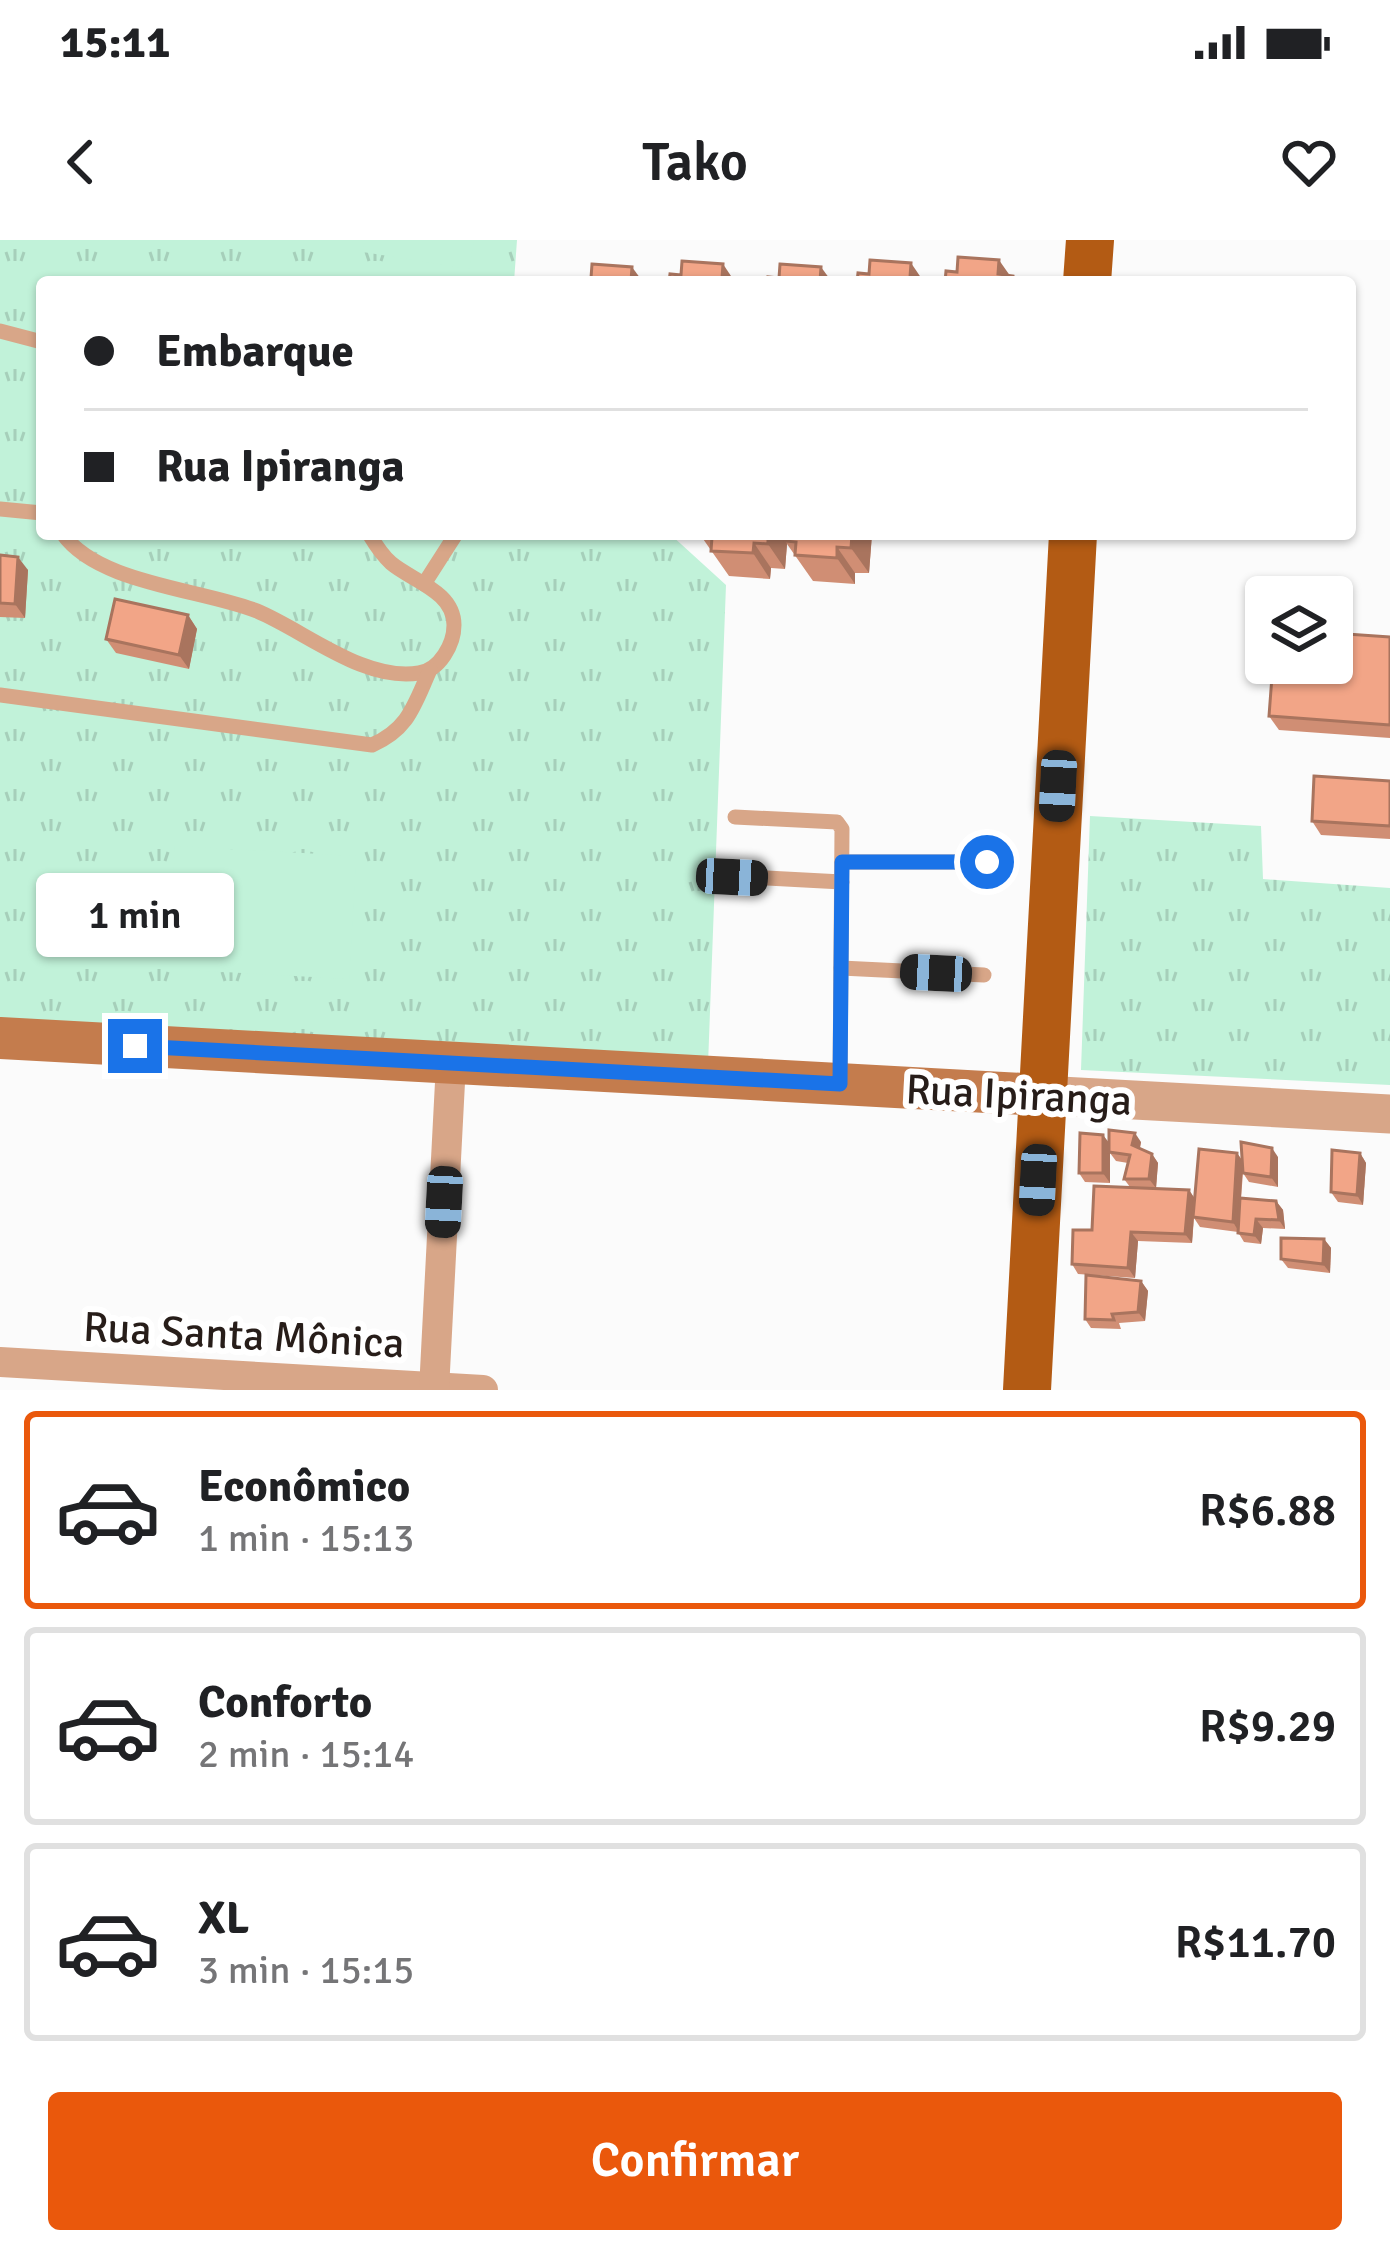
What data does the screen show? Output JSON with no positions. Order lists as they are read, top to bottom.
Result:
{
  "streets": {
    "main road": ["Rua Ipiranga"],
    "street": ["Rua Santa Mônica"]
  },
  "page": {
    "status": "15:11",
    "header": "Tako",
    "banner": ["Embarque", "Rua Ipiranga"],
    "bubble": "1 min",
    "list": [
      {
        "name": "Econômico",
        "note": "1 min · 15:13",
        "value": "R$6.88"
      },
      {
        "name": "Conforto",
        "note": "2 min · 15:14",
        "value": "R$9.29"
      },
      {
        "name": "XL",
        "note": "3 min · 15:15",
        "value": "R$11.70"
      }
    ],
    "buttons": "Confirmar"
  }
}
